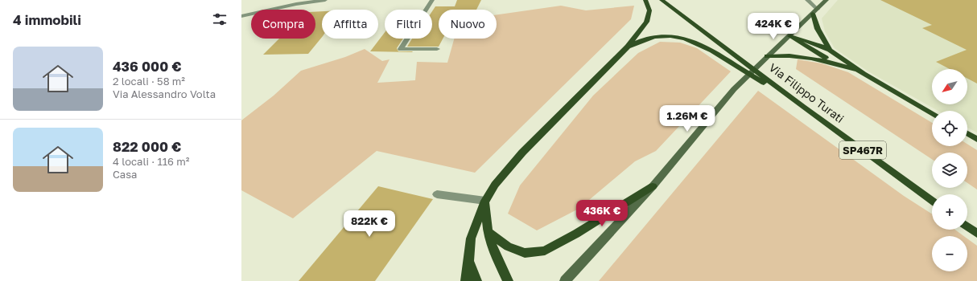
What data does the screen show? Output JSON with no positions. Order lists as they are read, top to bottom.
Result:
{
  "streets": {
    "main road": ["Via Filippo Turati", "SP467R"]
  },
  "north": "bottom left",
  "page": {
    "heading": "4 immobili",
    "chip": [
      "Compra",
      "Affitta",
      "Filtri",
      "Nuovo"
    ],
    "price": [
      "424K €",
      "1.26M €",
      "436K €",
      "822K €"
    ],
    "list": [
      {
        "name": "436 000 €",
        "note": "2 locali · 58 m² · Via Alessandro Volta"
      },
      {
        "name": "822 000 €",
        "note": "4 locali · 116 m² · Casa"
      }
    ],
    "map_buttons": ["+", "−"]
  }
}
